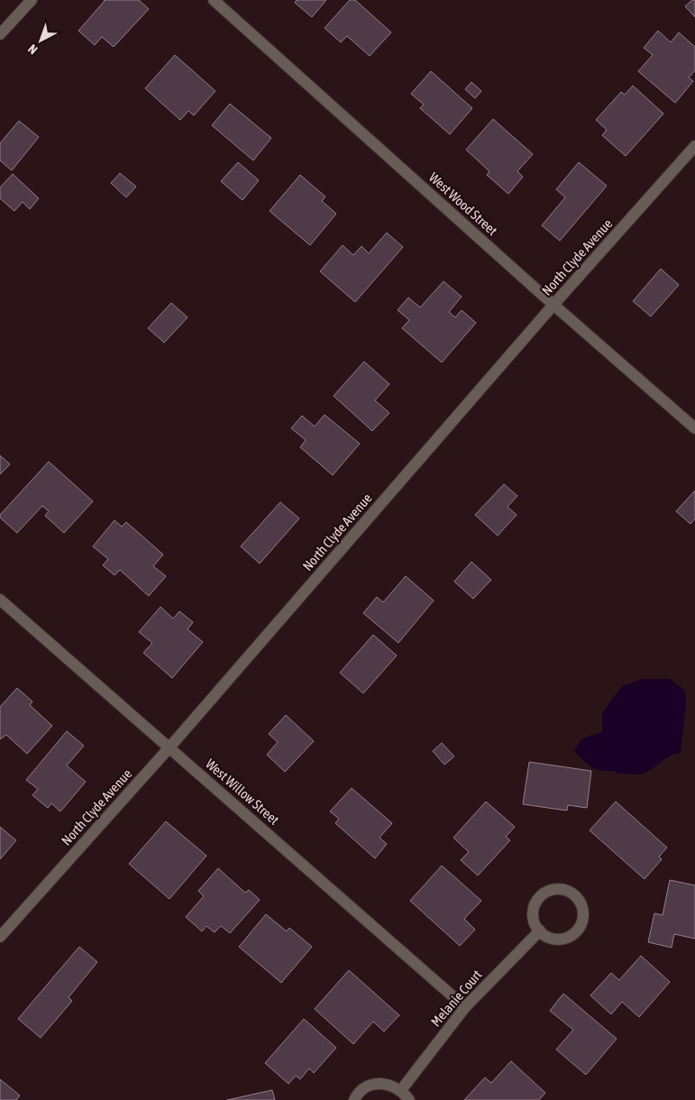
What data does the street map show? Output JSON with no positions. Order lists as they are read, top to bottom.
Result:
{
  "streets": {
    "street": [
      "West Wood Street",
      "North Clyde Avenue",
      "West Willow Street",
      "Melanie Court"
    ]
  },
  "crossings": [
    ["West Wood Street", "North Clyde Avenue"],
    ["North Clyde Avenue", "West Willow Street"],
    ["West Willow Street", "Melanie Court"]
  ],
  "north": "bottom left"
}
